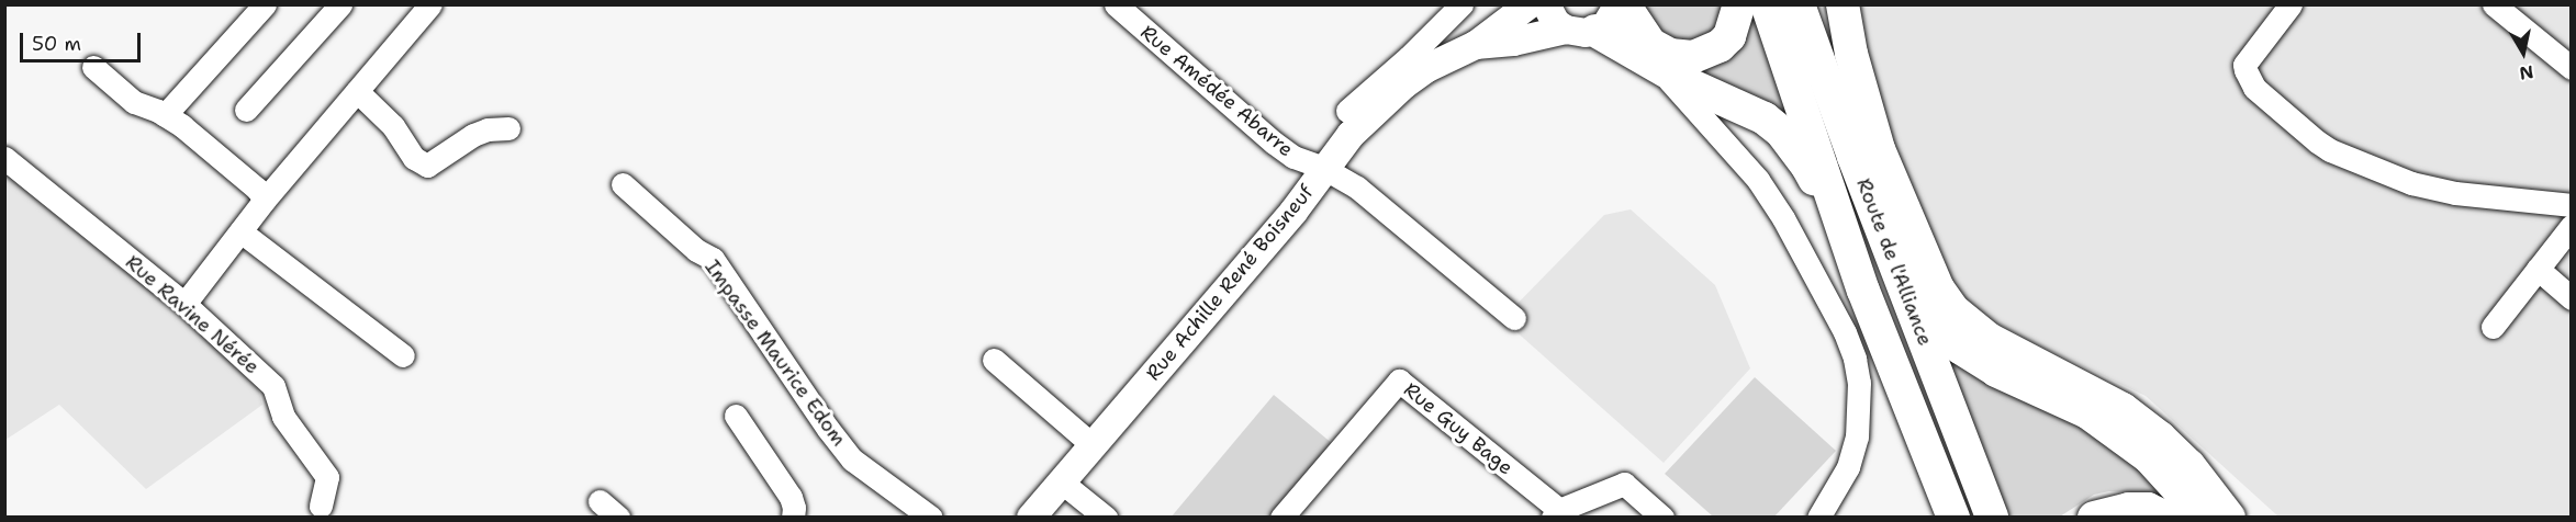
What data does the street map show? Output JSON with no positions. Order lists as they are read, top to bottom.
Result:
{
  "streets": {
    "highway": ["Route de l'Alliance"],
    "main road": ["Rue Achille René Boisneuf"],
    "street": [
      "Rue Amédée Abarre",
      "Rue Ravine Nérée",
      "Impasse Maurice Edom",
      "Rue Guy Bage"
    ]
  },
  "crossings": [
    ["Rue Amédée Abarre", "Rue Achille René Boisneuf"]
  ],
  "scale_bar": "50 m",
  "north": "bottom"
}
